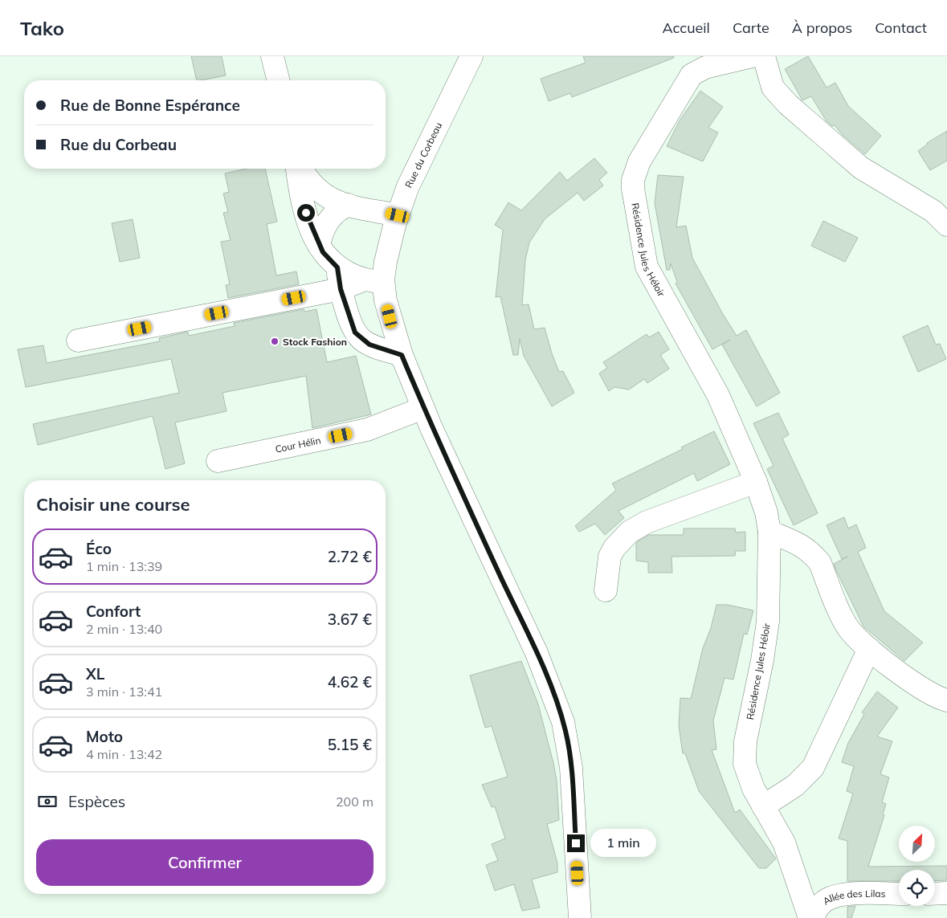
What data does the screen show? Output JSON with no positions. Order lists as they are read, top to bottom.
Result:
{
  "streets": {
    "street": [
      "Rue du Corbeau",
      "Résidence Jules Héloir",
      "Cour Hélin",
      "Allée des Lilas"
    ]
  },
  "crossings": [
    ["Rue du Corbeau", "Cour Hélin"],
    ["Résidence Jules Héloir", "Allée des Lilas"]
  ],
  "places": ["Stock Fashion"],
  "north": "top right",
  "page": {
    "header": "Tako",
    "nav": [
      "Accueil",
      "Carte",
      "À propos",
      "Contact"
    ],
    "banner": ["Rue de Bonne Espérance", "Rue du Corbeau"],
    "heading": "Choisir une course",
    "list": [
      {
        "name": "Éco",
        "note": "1 min · 13:39",
        "value": "2.72 €"
      },
      {
        "name": "Confort",
        "note": "2 min · 13:40",
        "value": "3.67 €"
      },
      {
        "name": "XL",
        "note": "3 min · 13:41",
        "value": "4.62 €"
      },
      {
        "name": "Moto",
        "note": "4 min · 13:42",
        "value": "5.15 €"
      }
    ],
    "pay": ["Espèces", "200 m"],
    "bubble": "1 min",
    "buttons": "Confirmer"
  }
}
